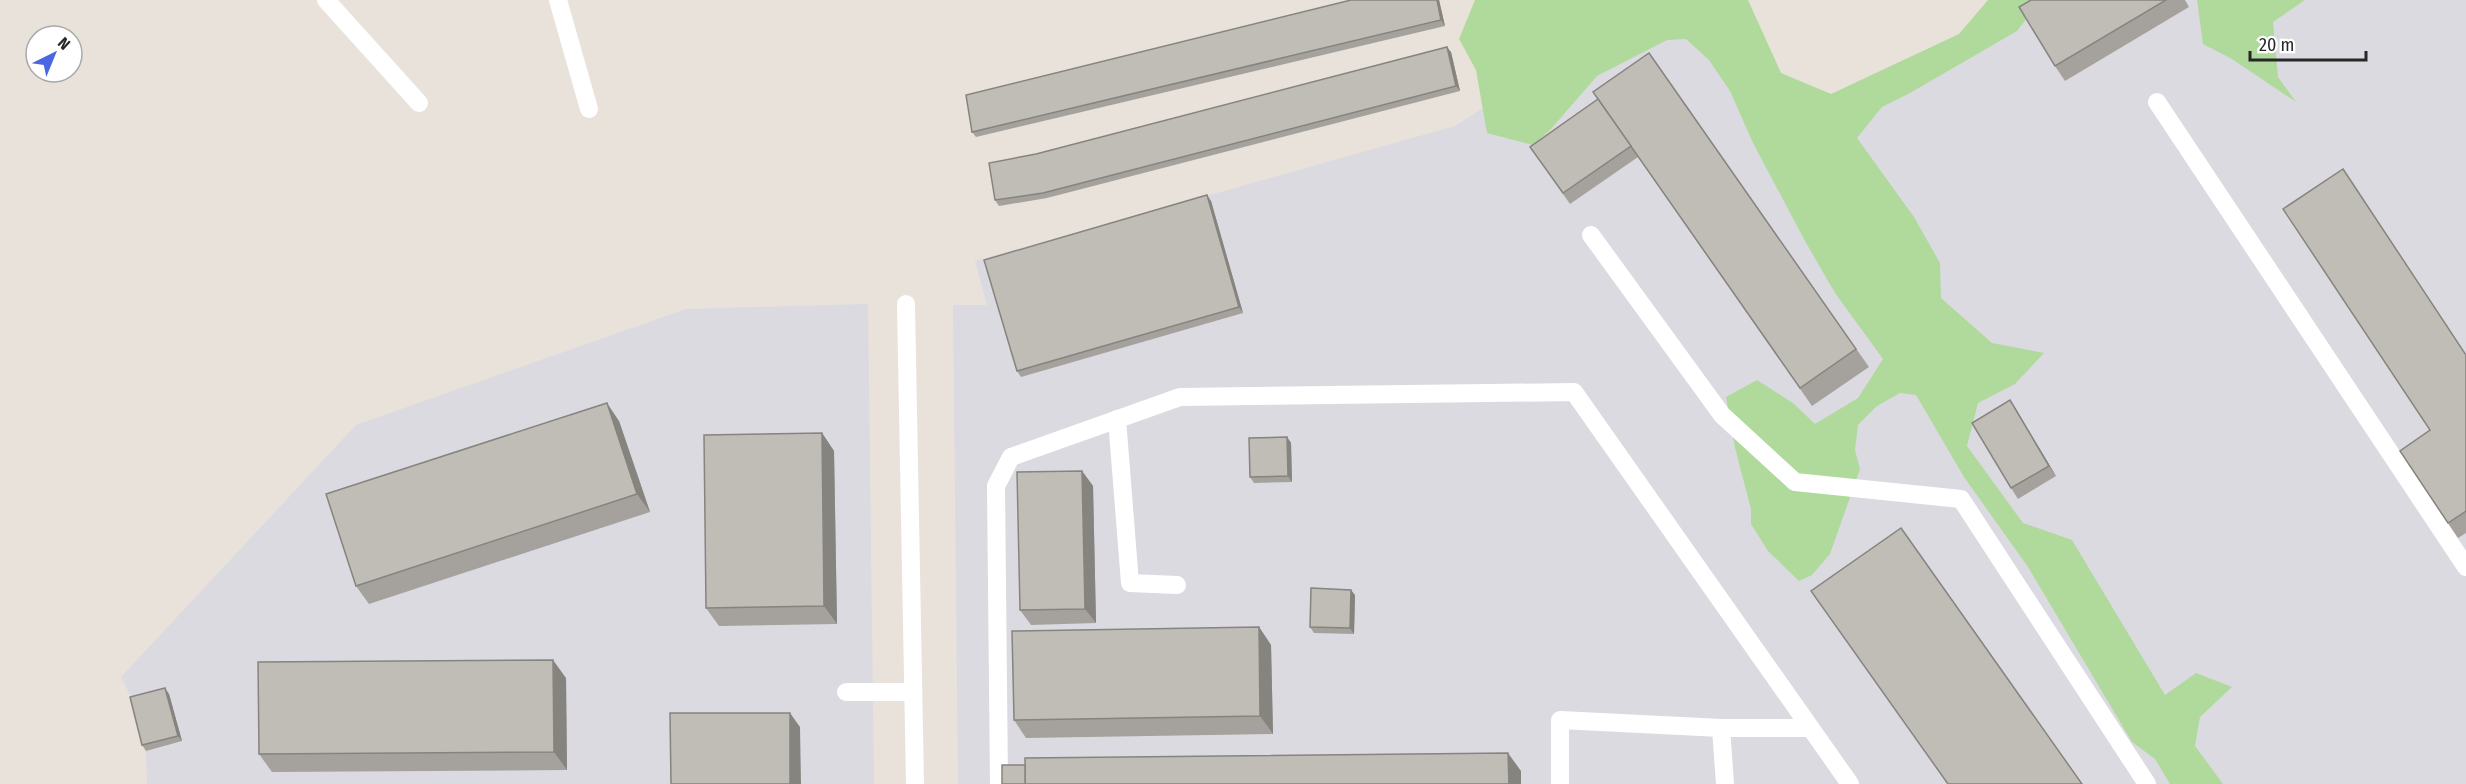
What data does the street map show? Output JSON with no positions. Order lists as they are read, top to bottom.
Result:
{
  "scale_bar": "20 m",
  "north": "top right"
}
